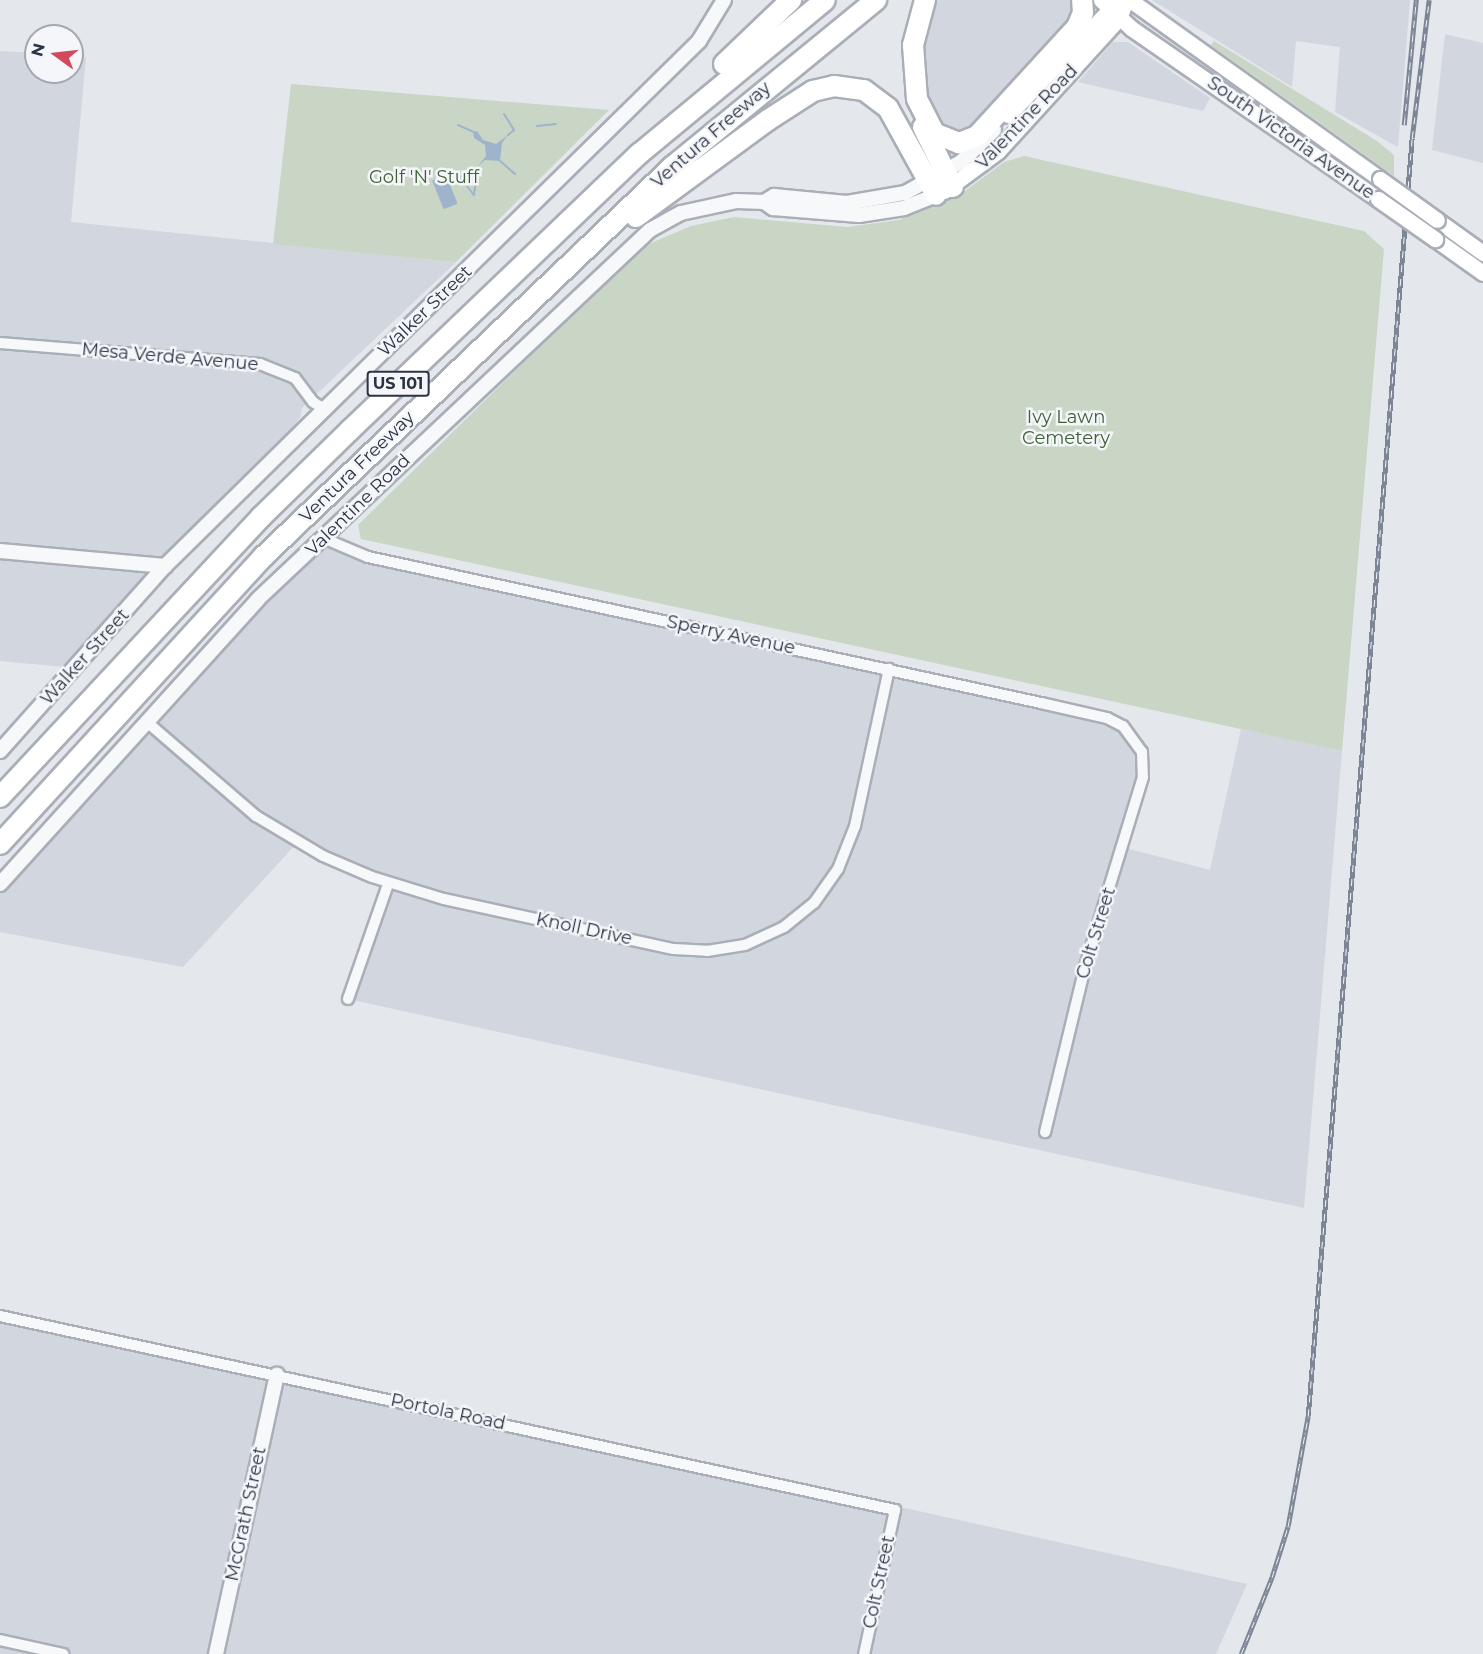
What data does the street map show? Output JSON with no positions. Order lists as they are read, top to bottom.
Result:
{
  "streets": {
    "highway": ["Ventura Freeway", "US 101"],
    "main road": ["Valentine Road", "South Victoria Avenue"],
    "street": [
      "Walker Street",
      "Mesa Verde Avenue",
      "Sperry Avenue",
      "Knoll Drive",
      "Colt Street",
      "Portola Road",
      "McGrath Street"
    ]
  },
  "crossings": [
    ["Valentine Road", "South Victoria Avenue"],
    ["Valentine Road", "Sperry Avenue"],
    ["Valentine Road", "Knoll Drive"],
    ["Walker Street", "Mesa Verde Avenue"],
    ["Sperry Avenue", "Knoll Drive"],
    ["Sperry Avenue", "Colt Street"],
    ["Colt Street", "Portola Road"],
    ["Portola Road", "McGrath Street"]
  ],
  "parks": ["Golf 'N' Stuff", "Ivy Lawn Cemetery"],
  "north": "left"
}
